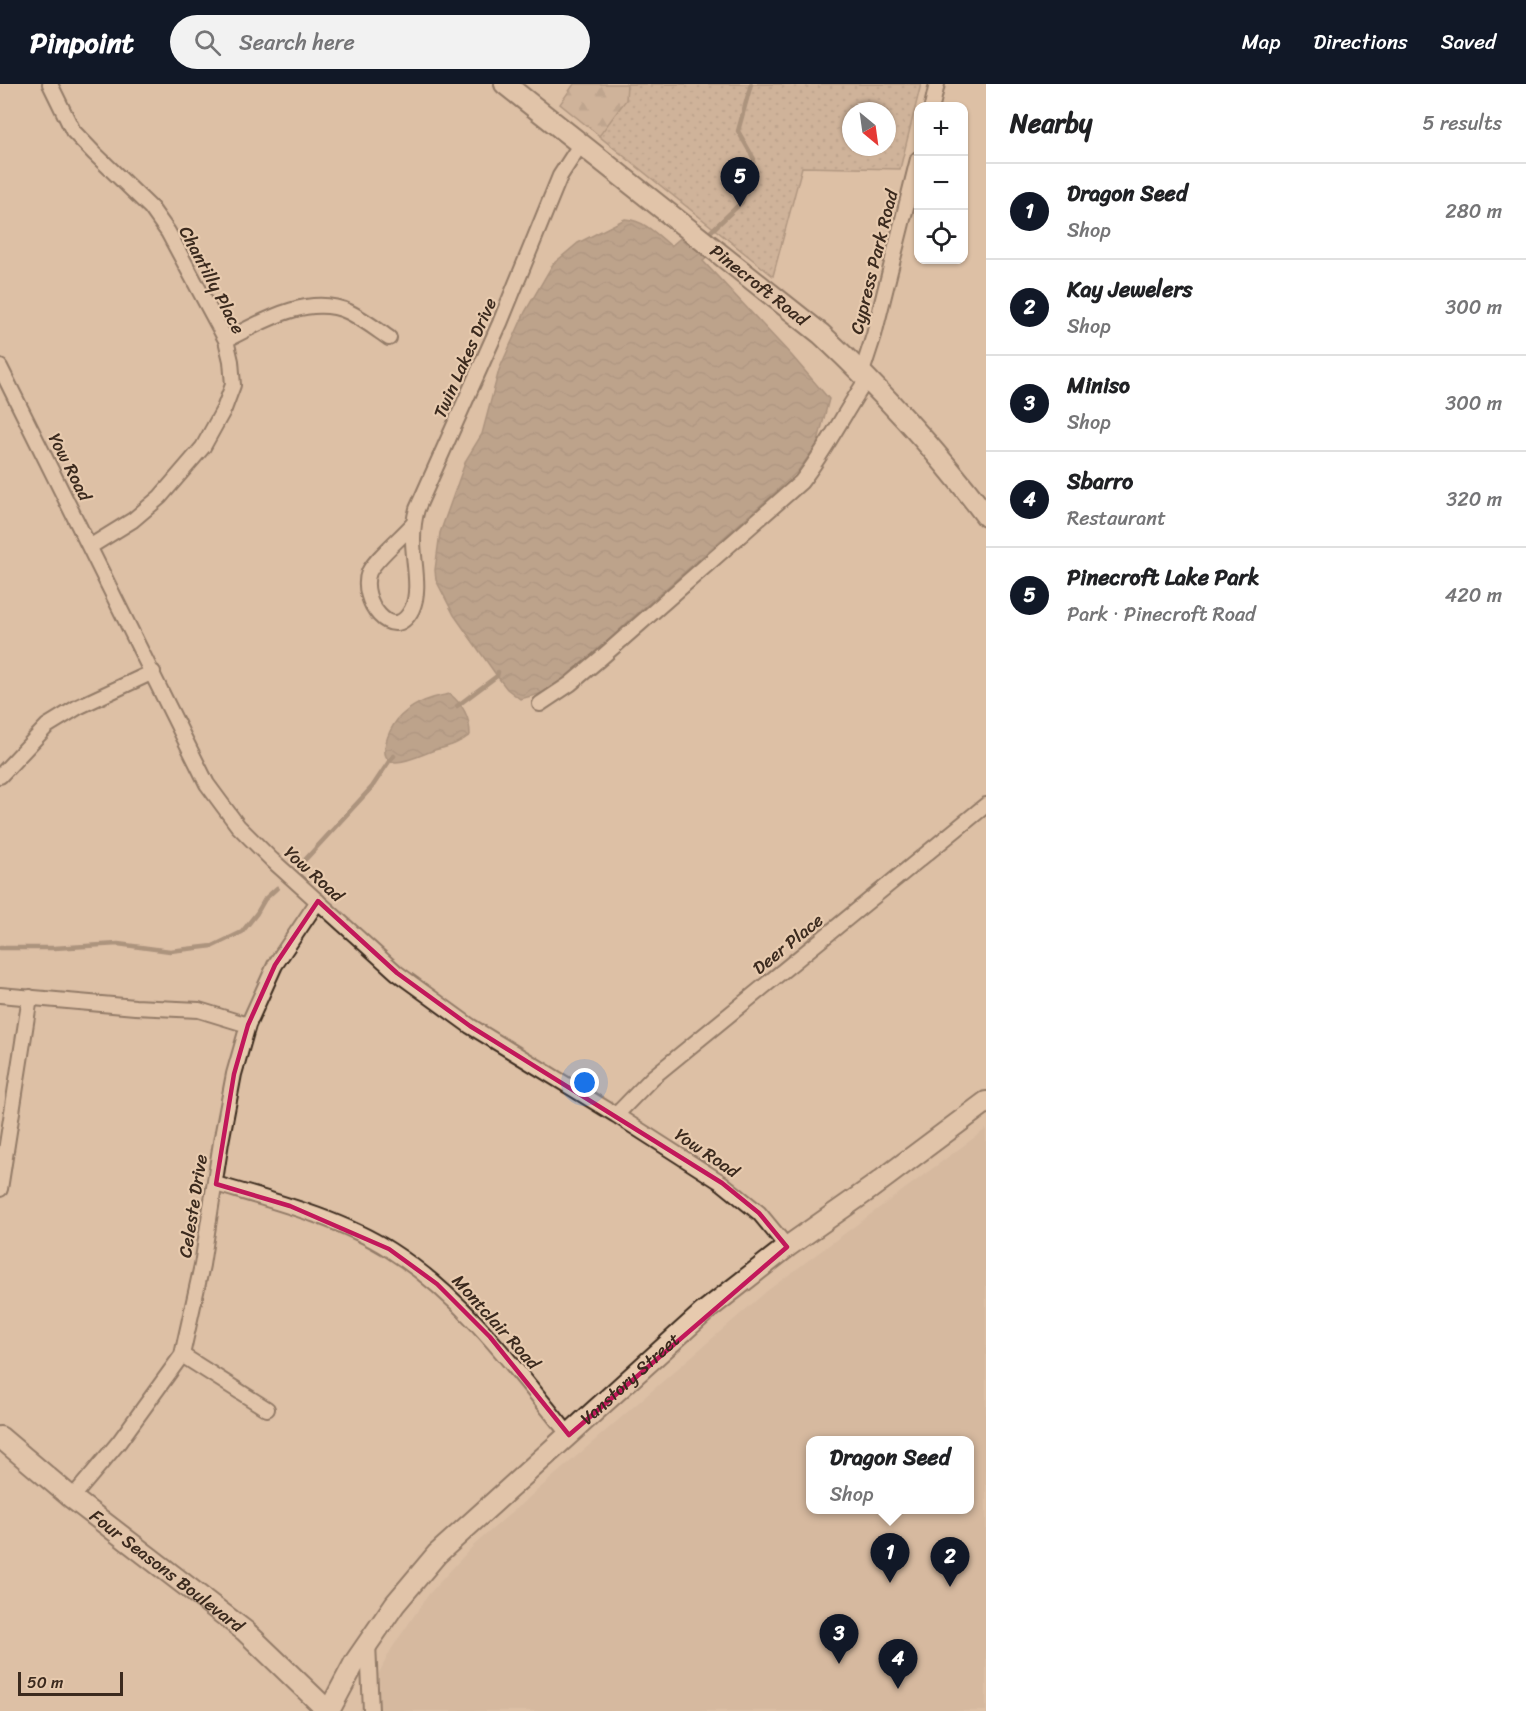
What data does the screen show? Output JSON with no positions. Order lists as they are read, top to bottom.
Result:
{
  "streets": {
    "street": [
      "Cypress Park Road",
      "Chantilly Place",
      "Pinecroft Road",
      "Twin Lakes Drive",
      "Yow Road",
      "Deer Place",
      "Celeste Drive",
      "Montclair Road",
      "Vanstory Street",
      "Four Seasons Boulevard"
    ]
  },
  "crossings": [
    ["Cypress Park Road", "Pinecroft Road"],
    ["Chantilly Place", "Yow Road"],
    ["Pinecroft Road", "Twin Lakes Drive"],
    ["Yow Road", "Deer Place"],
    ["Yow Road", "Celeste Drive"],
    ["Yow Road", "Vanstory Street"],
    ["Celeste Drive", "Montclair Road"],
    ["Celeste Drive", "Four Seasons Boulevard"],
    ["Montclair Road", "Vanstory Street"],
    ["Vanstory Street", "Four Seasons Boulevard"]
  ],
  "scale_bar": "50 m",
  "north": "bottom right",
  "page": {
    "header": "Pinpoint",
    "search": "Search here",
    "nav": ["Map", "Directions", "Saved"],
    "heading": ["Nearby", "5 results"],
    "map_buttons": ["+", "−"],
    "pins": [
      "5",
      "1",
      "2",
      "3",
      "4"
    ],
    "list": [
      {
        "mark": "1",
        "name": "Dragon Seed",
        "note": "Shop",
        "value": "280 m"
      },
      {
        "mark": "2",
        "name": "Kay Jewelers",
        "note": "Shop",
        "value": "300 m"
      },
      {
        "mark": "3",
        "name": "Miniso",
        "note": "Shop",
        "value": "300 m"
      },
      {
        "mark": "4",
        "name": "Sbarro",
        "note": "Restaurant",
        "value": "320 m"
      },
      {
        "mark": "5",
        "name": "Pinecroft Lake Park",
        "note": "Park · Pinecroft Road",
        "value": "420 m"
      }
    ],
    "popup": ["Dragon Seed", "Shop"],
    "scale": "50 m"
  }
}
